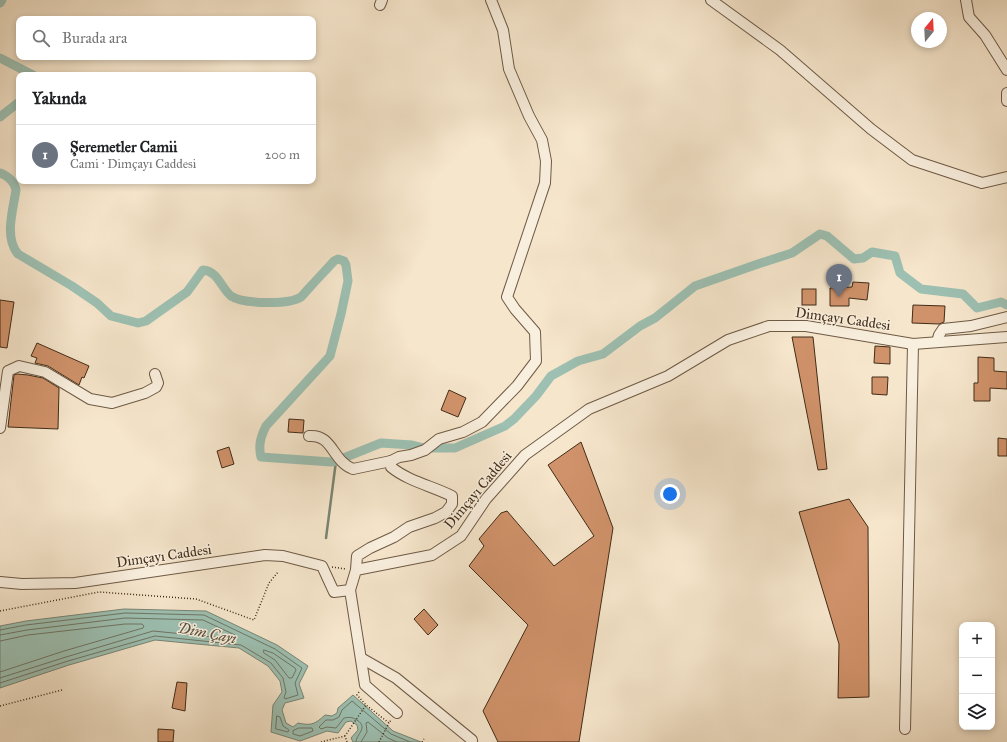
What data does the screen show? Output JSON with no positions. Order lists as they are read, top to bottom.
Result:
{
  "streets": {
    "street": ["Dimçayı Caddesi"]
  },
  "water": ["Dim Çayı"],
  "north": "top",
  "page": {
    "search": "Burada ara",
    "heading": "Yakında",
    "list": [
      {
        "mark": "1",
        "name": "Şeremetler Camii",
        "note": "Cami · Dimçayı Caddesi",
        "value": "200 m"
      }
    ],
    "pins": "1",
    "map_buttons": ["+", "−"]
  }
}
